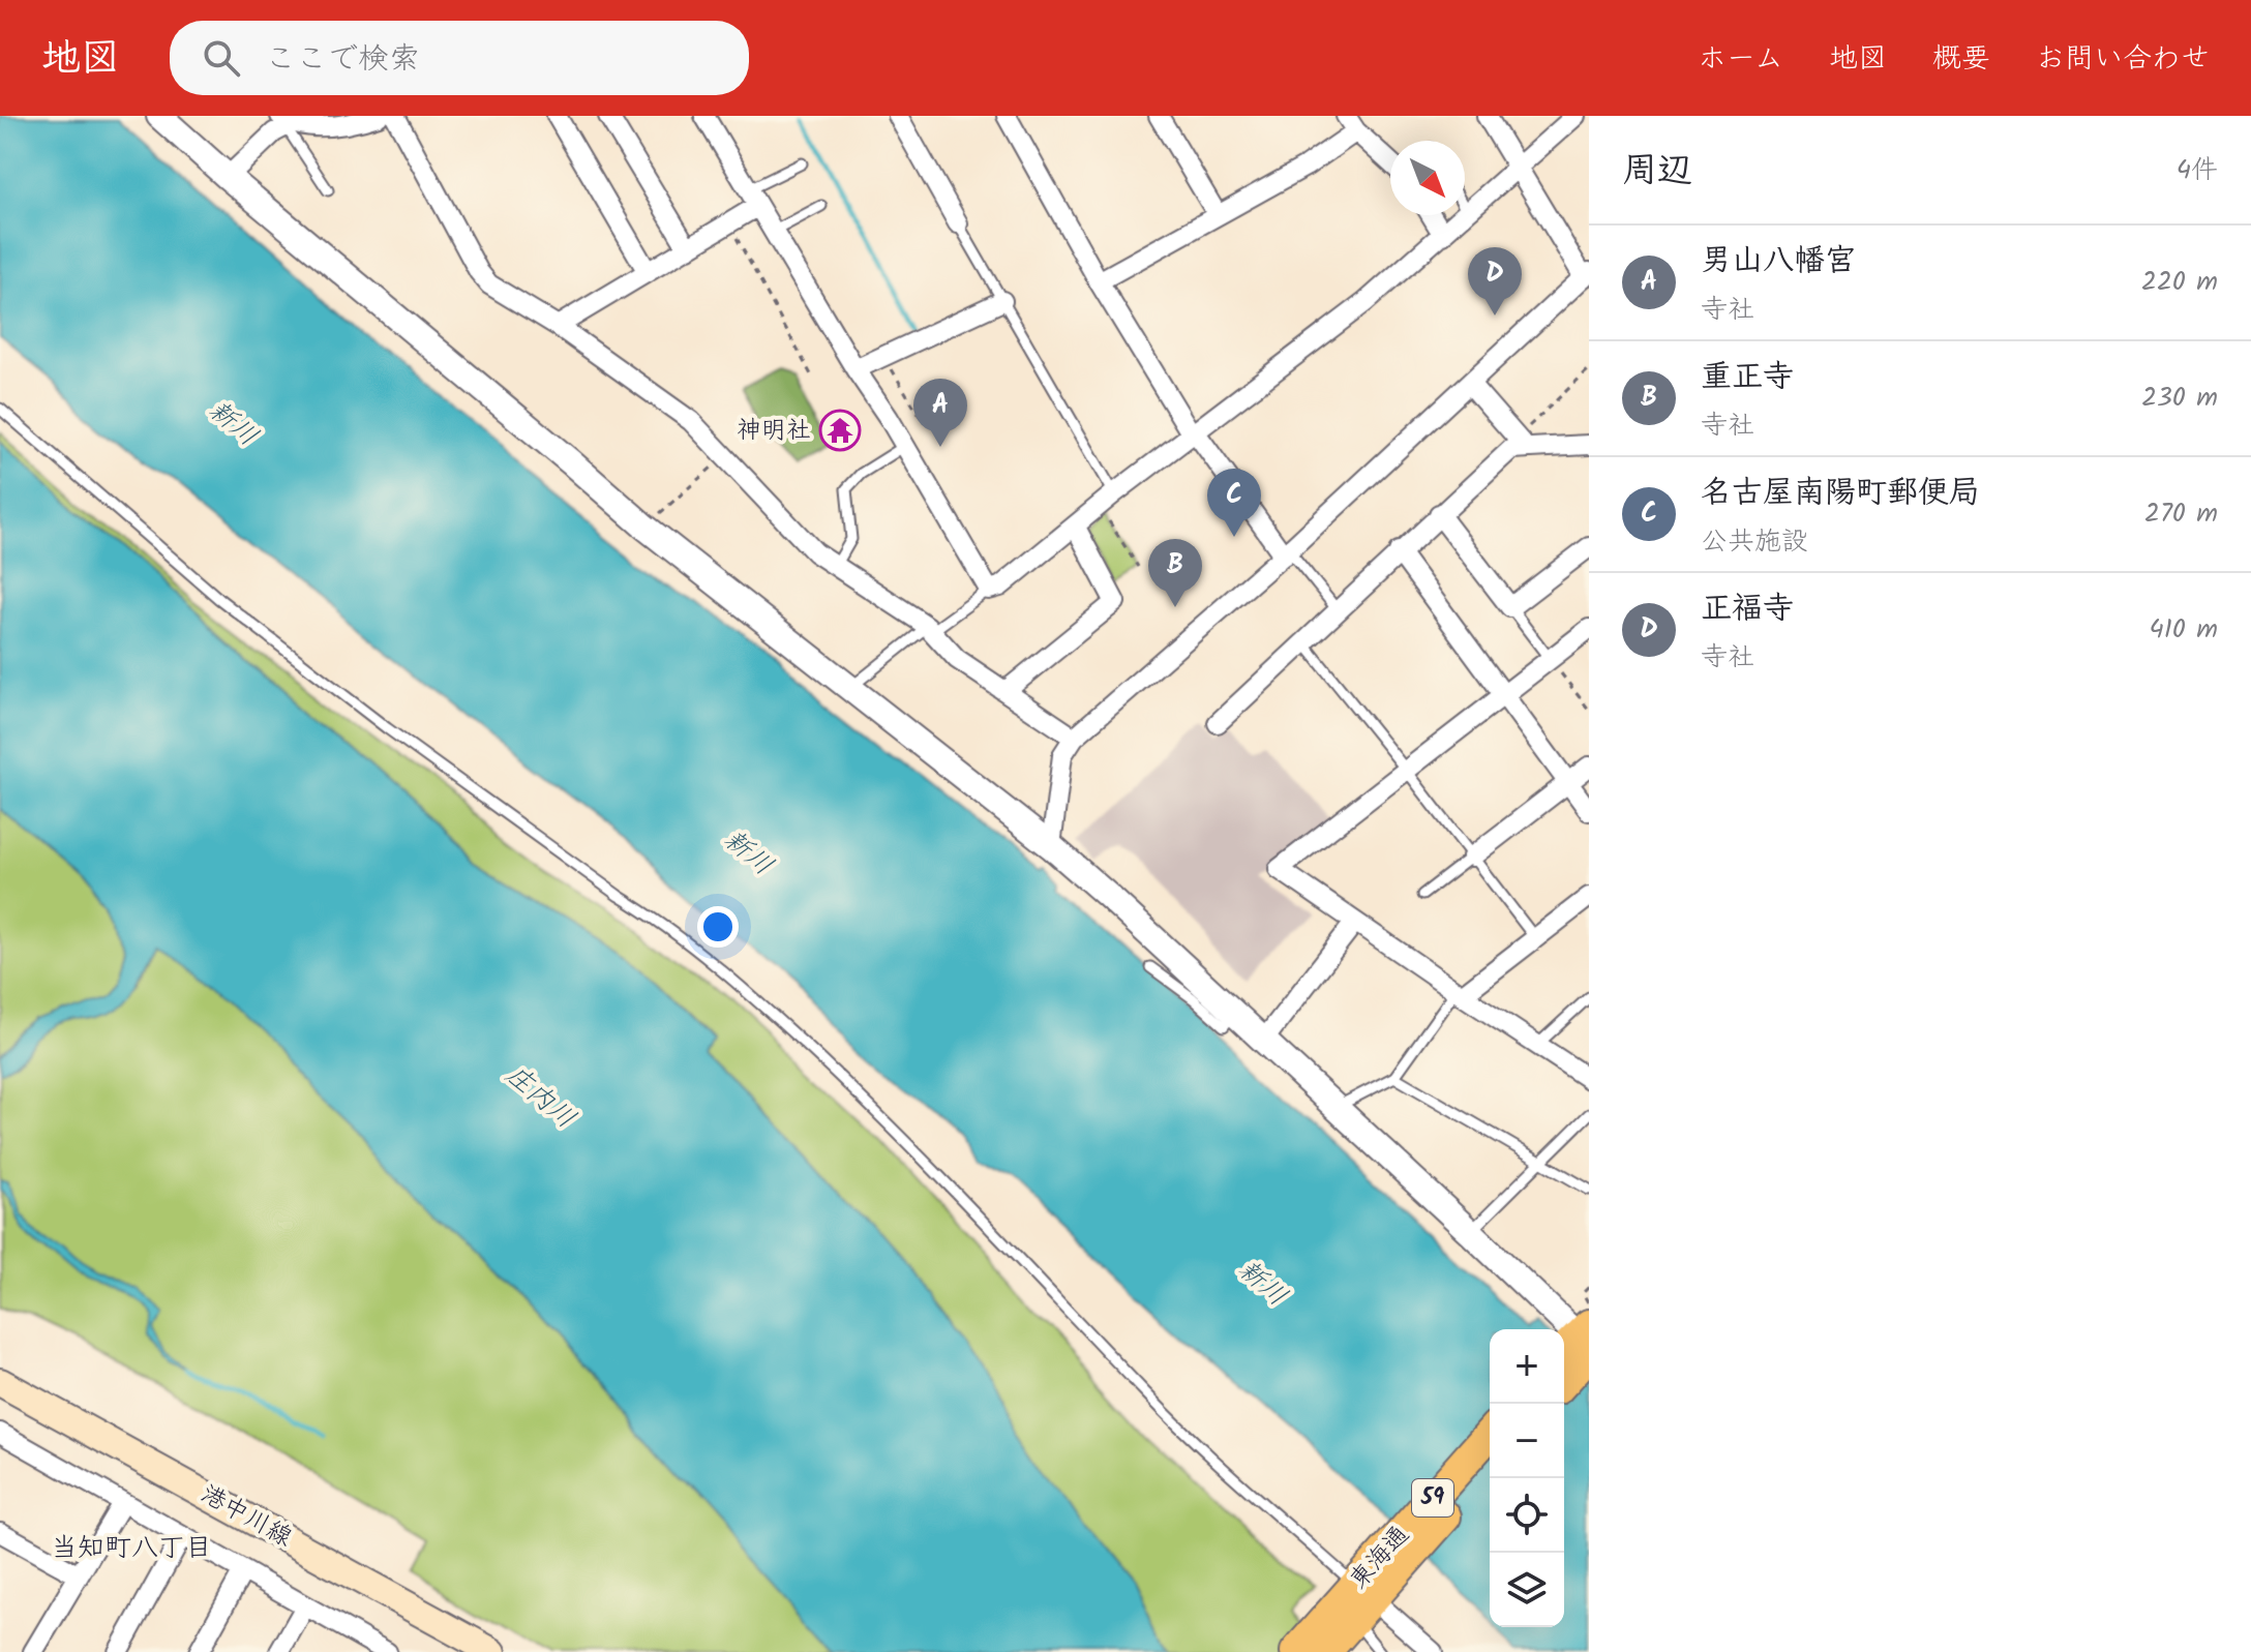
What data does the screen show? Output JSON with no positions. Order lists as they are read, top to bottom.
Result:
{
  "streets": {
    "main road": ["59", "港中川線", "東海通"]
  },
  "districts": ["当知町八丁目"],
  "water": ["新川", "庄内川"],
  "places": {
    "temple": ["神明社"]
  },
  "north": "bottom right",
  "page": {
    "header": "地図",
    "search": "ここで検索",
    "nav": [
      "ホーム",
      "地図",
      "概要",
      "お問い合わせ"
    ],
    "heading": ["周辺", "4件"],
    "list": [
      {
        "mark": "A",
        "name": "男山八幡宮",
        "note": "寺社",
        "value": "220 m"
      },
      {
        "mark": "B",
        "name": "重正寺",
        "note": "寺社",
        "value": "230 m"
      },
      {
        "mark": "C",
        "name": "名古屋南陽町郵便局",
        "note": "公共施設",
        "value": "270 m"
      },
      {
        "mark": "D",
        "name": "正福寺",
        "note": "寺社",
        "value": "410 m"
      }
    ],
    "pins": [
      "D",
      "A",
      "C",
      "B"
    ],
    "map_buttons": ["+", "−"]
  }
}
